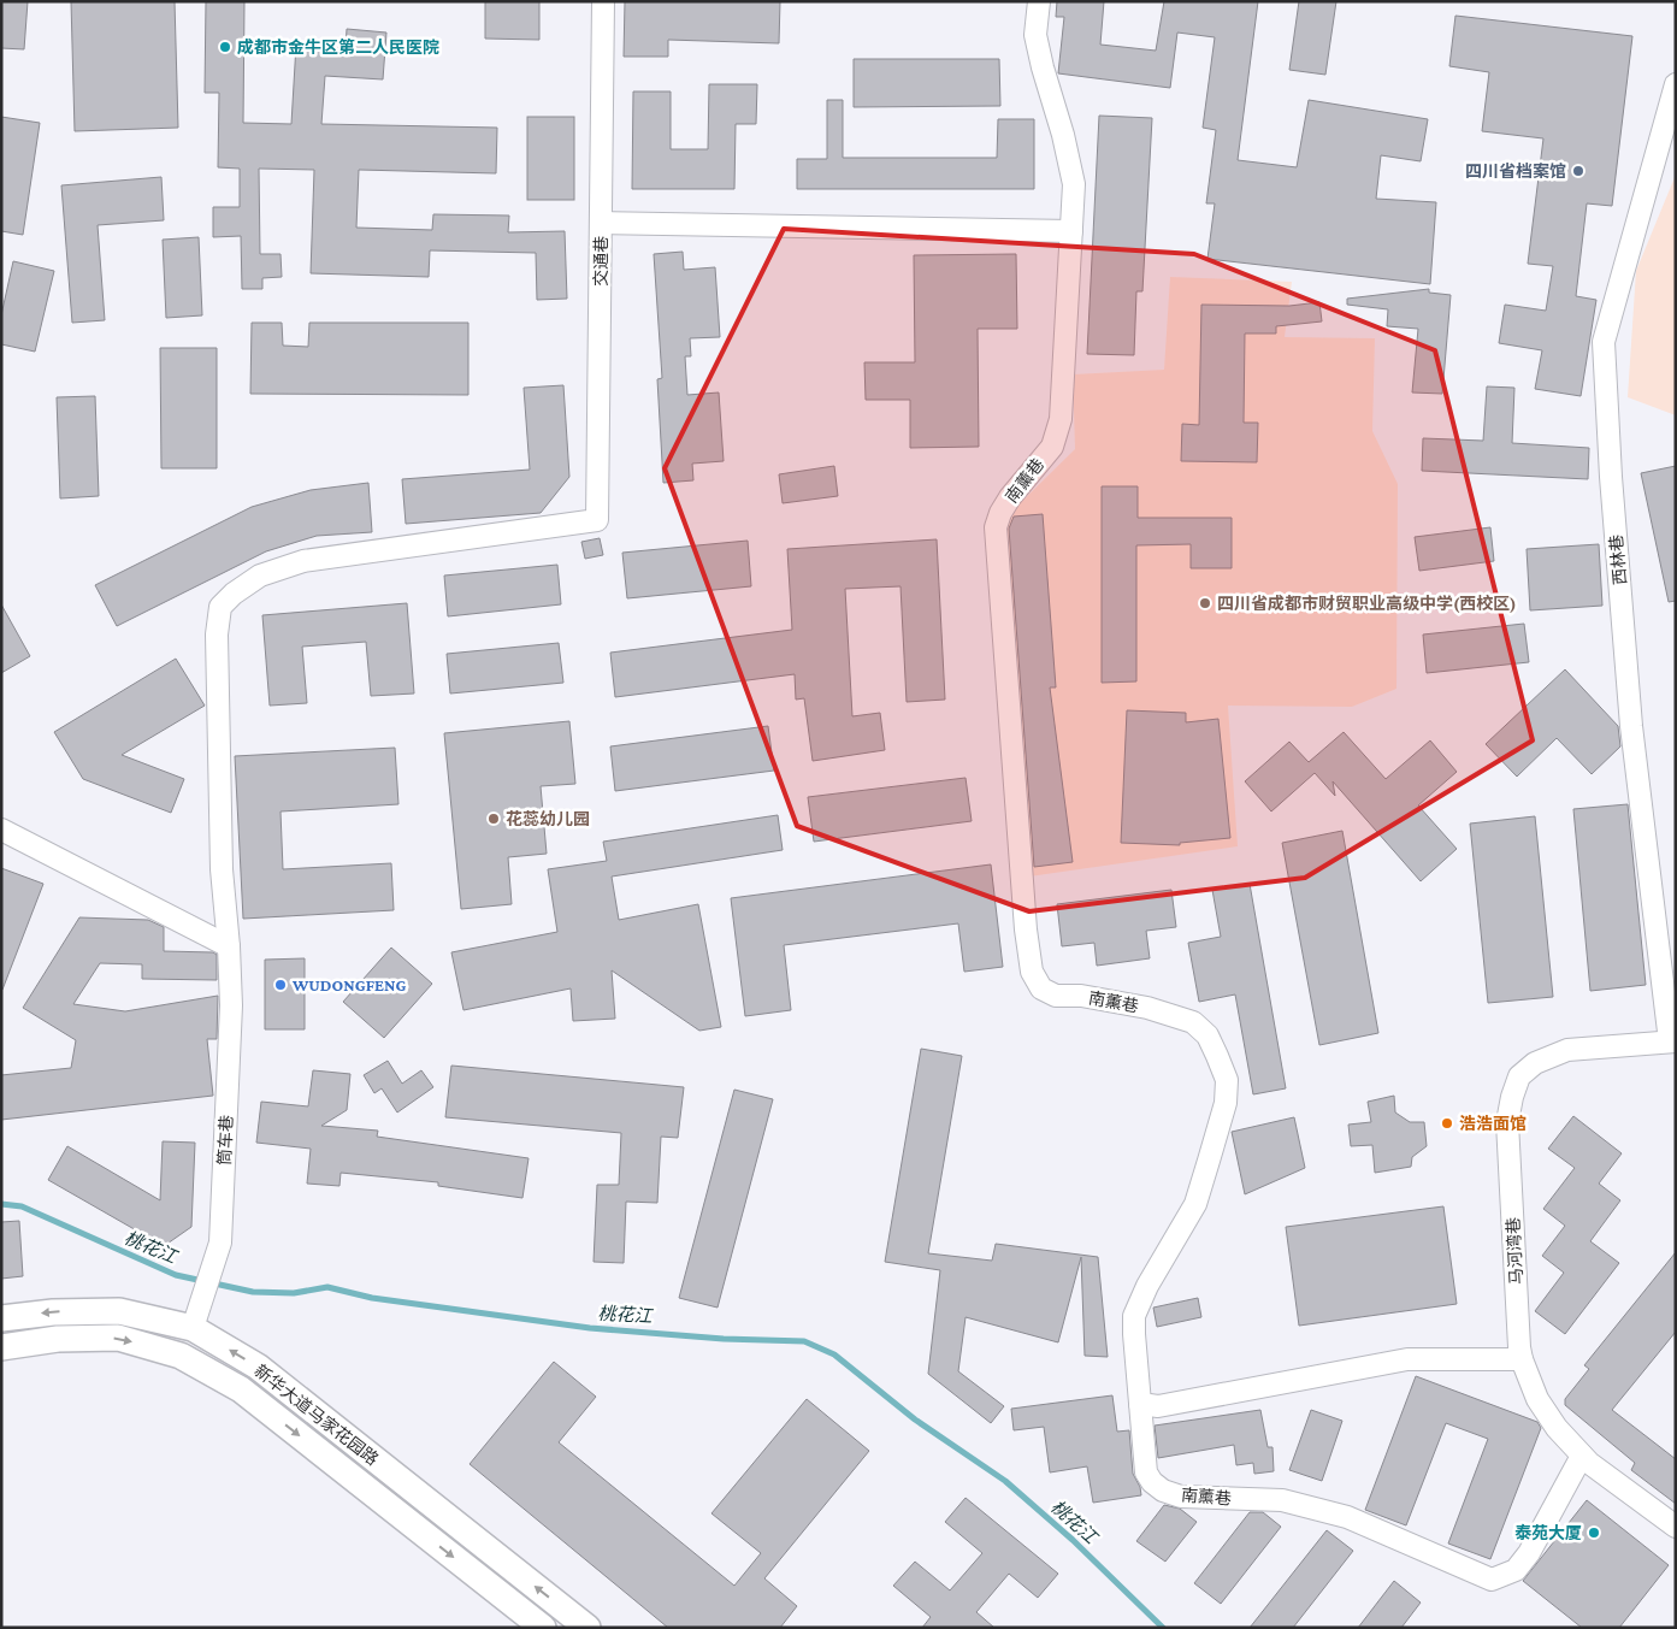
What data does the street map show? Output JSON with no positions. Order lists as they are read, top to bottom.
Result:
{
  "streets": {
    "main road": ["新华大道马家花园路"],
    "street": [
      "交通巷",
      "南薰巷",
      "西林巷",
      "筒车巷",
      "马河湾巷"
    ]
  },
  "crossings": [
    ["交通巷", "筒车巷"],
    ["南薰巷", "马河湾巷"],
    ["西林巷", "马河湾巷"],
    ["筒车巷", "新华大道马家花园路"]
  ],
  "water": ["桃花江"],
  "places": [
    "成都市金牛区第二人民医院",
    "四川省档案馆",
    "四川省成都市财贸职业高级中学(西校区)",
    "花蕊幼儿园",
    "WUDONGFENG",
    "浩浩面馆",
    "泰苑大厦"
  ]
}
